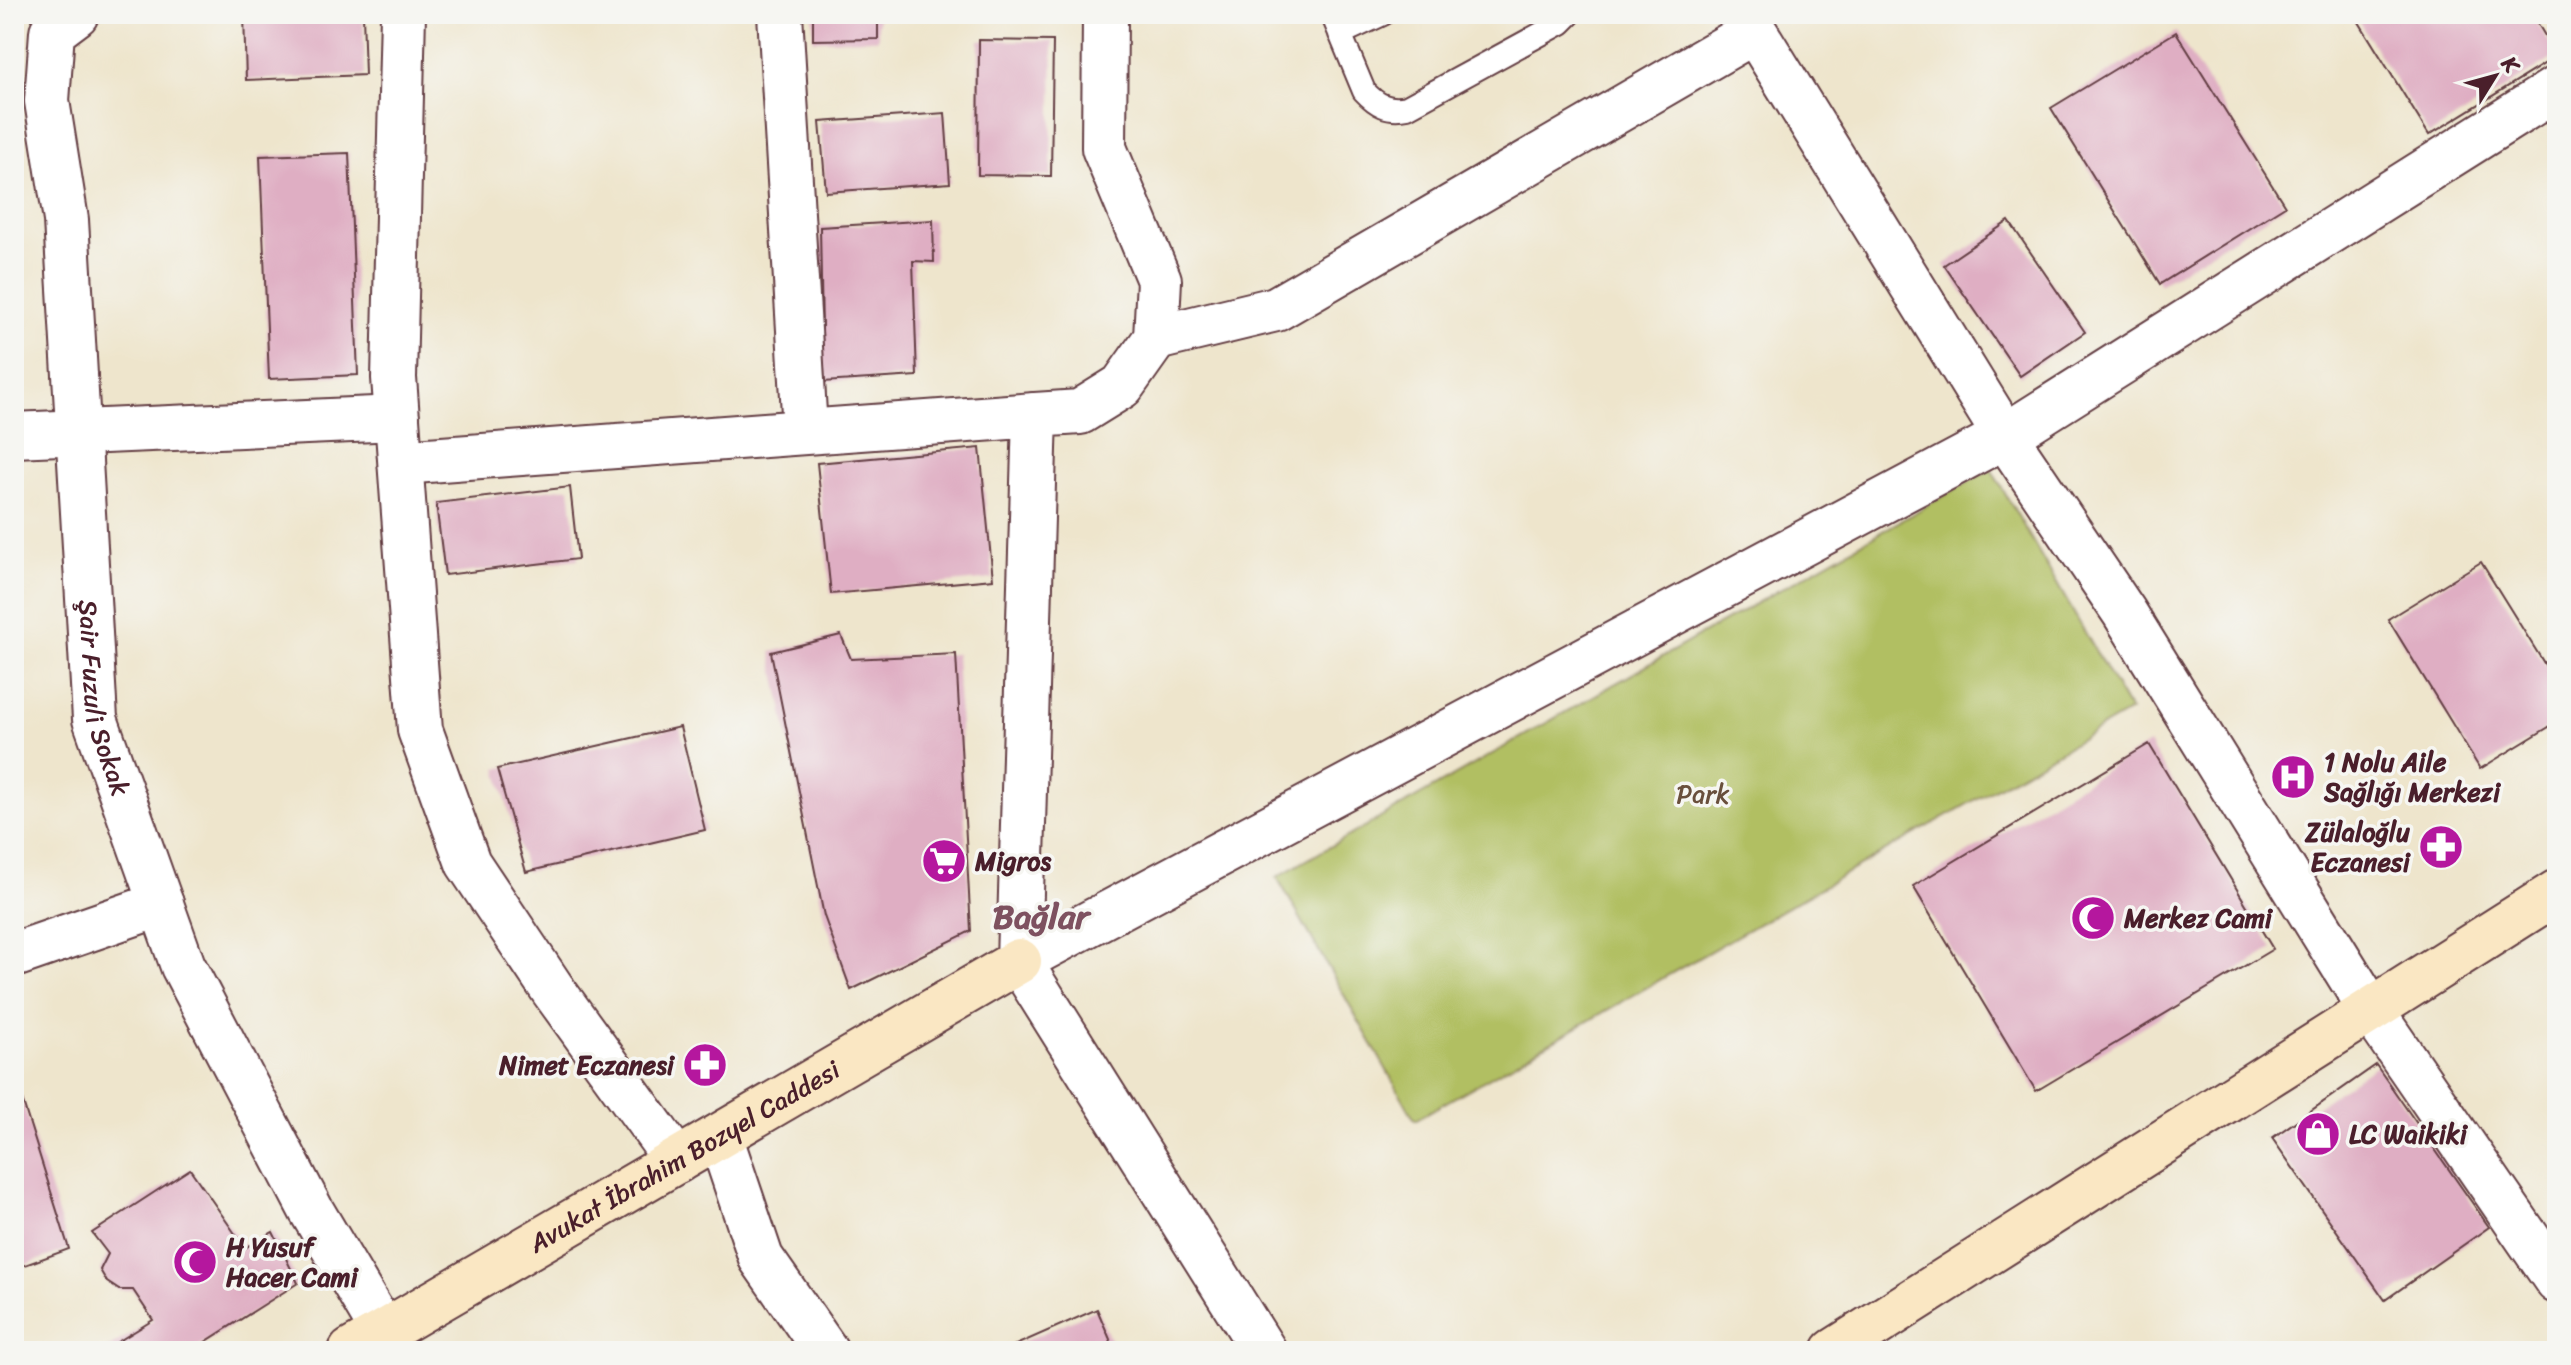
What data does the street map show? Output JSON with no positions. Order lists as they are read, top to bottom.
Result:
{
  "streets": {
    "street": ["Şair Fuzuli Sokak", "Avukat İbrahim Bozyel Caddesi"]
  },
  "crossings": [
    ["Şair Fuzuli Sokak", "Avukat İbrahim Bozyel Caddesi"]
  ],
  "districts": ["Bağlar"],
  "parks": ["Park"],
  "places": {
    "hospital": ["1 Nolu Aile Sağlığı Merkezi"],
    "pharmacy": ["Zülaloğlu Eczanesi", "Nimet Eczanesi"],
    "supermarket": ["Migros"],
    "mosque": ["Merkez Cami", "H Yusuf Hacer Cami"],
    "shop": ["LC Waikiki"]
  },
  "north": "top right"
}
